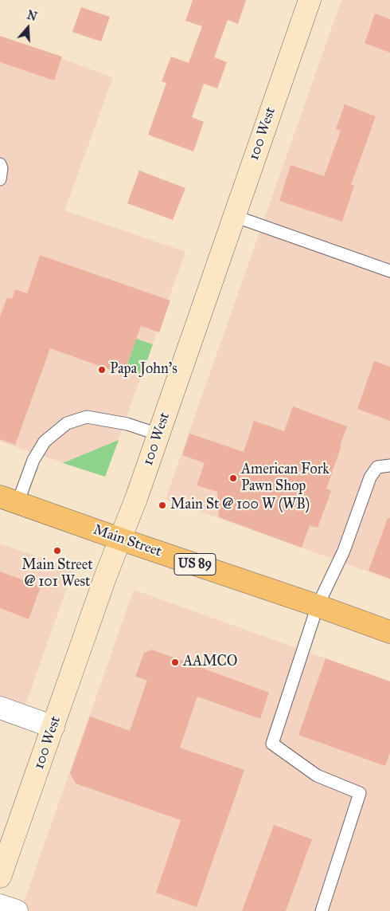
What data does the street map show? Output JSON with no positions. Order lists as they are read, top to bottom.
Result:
{
  "streets": {
    "main road": ["Main Street", "US 89"],
    "street": ["100 West"]
  },
  "crossings": [
    ["100 West", "Main Street"]
  ],
  "places": [
    "Papa John's",
    "American Fork Pawn Shop",
    "Main St @ 100 W (WB)",
    "Main Street @ 101 West",
    "AAMCO"
  ],
  "north": "top"
}
